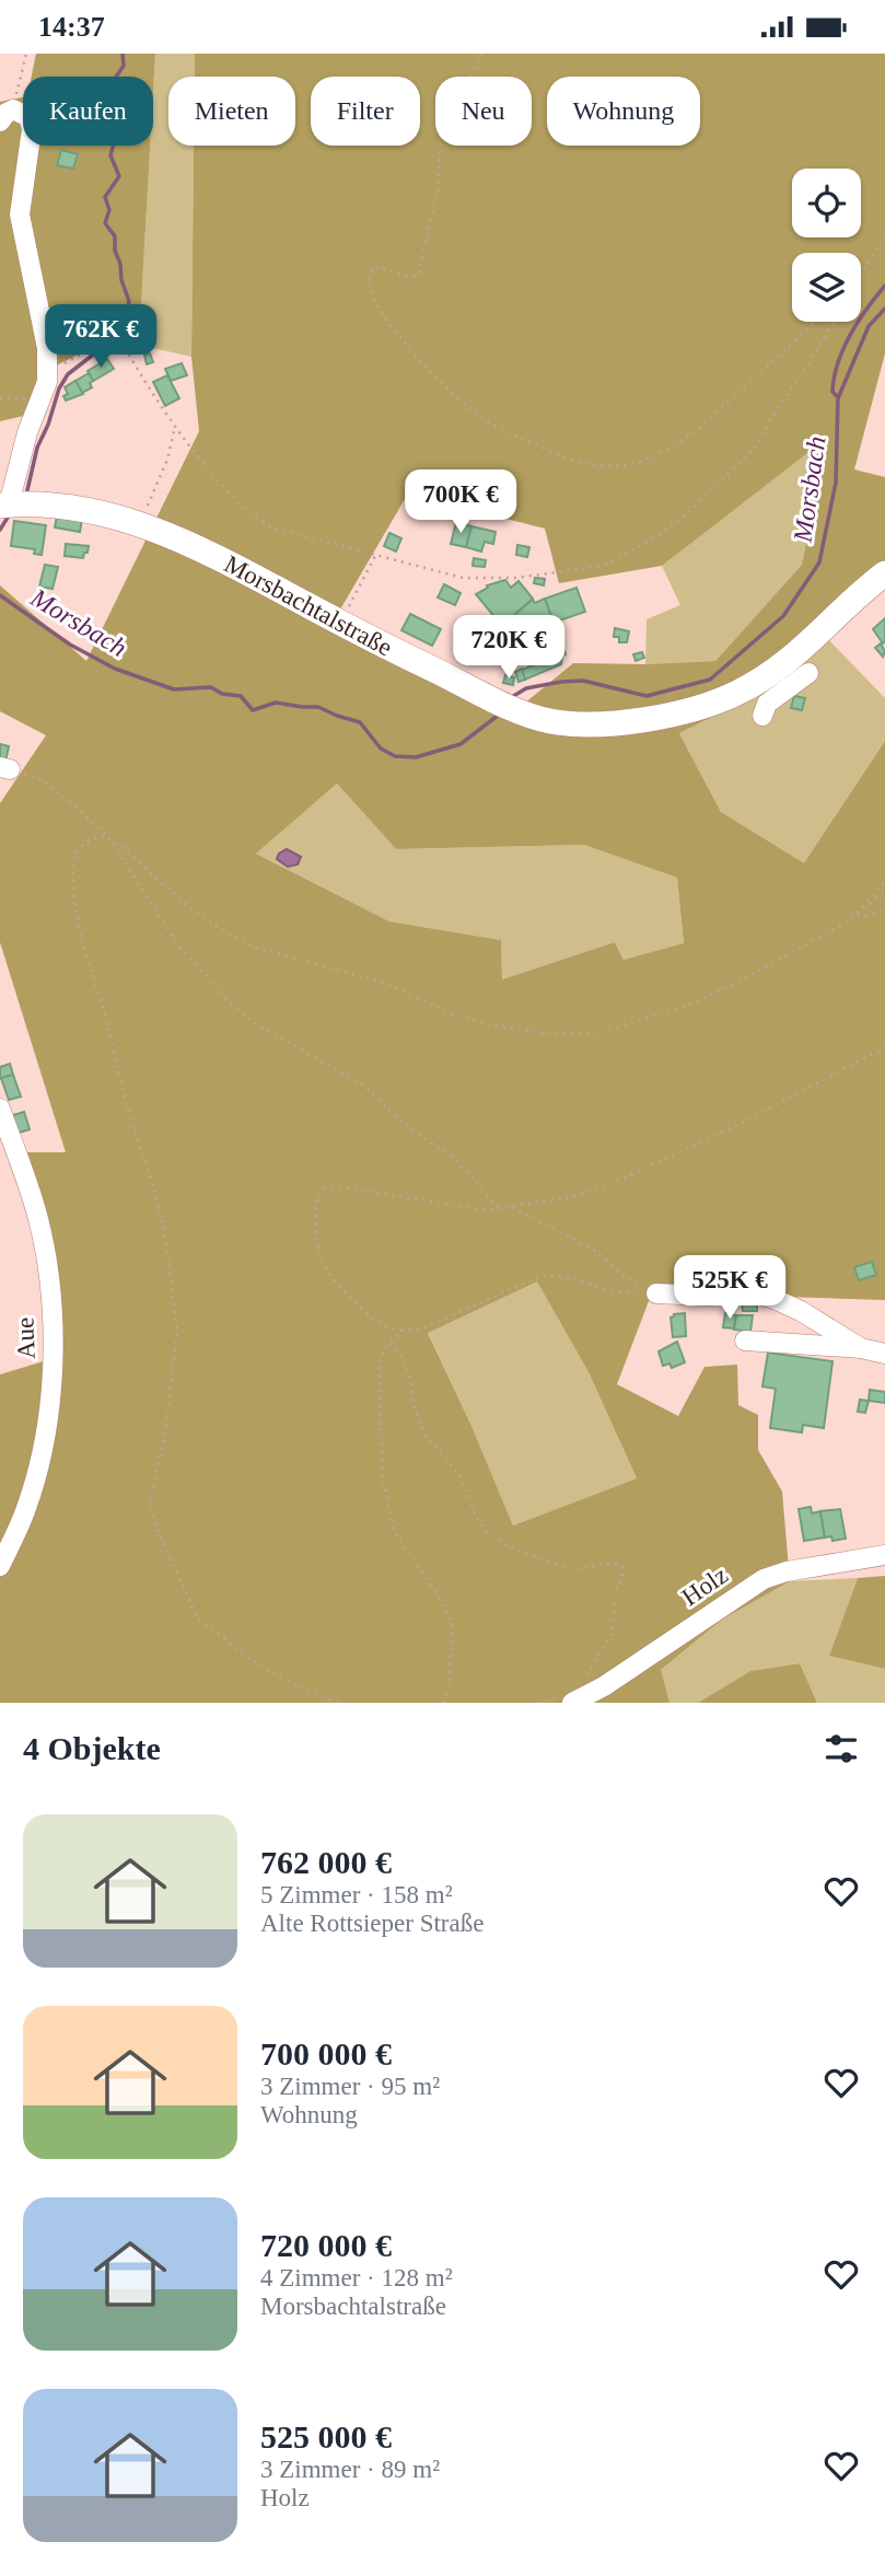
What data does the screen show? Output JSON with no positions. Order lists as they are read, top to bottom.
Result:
{
  "streets": {
    "main road": ["Morsbachtalstraße"],
    "street": ["Aue", "Holz"]
  },
  "water": ["Morsbach"],
  "page": {
    "status": "14:37",
    "chip": [
      "Kaufen",
      "Mieten",
      "Filter",
      "Neu",
      "Wohnung"
    ],
    "price": [
      "762K €",
      "700K €",
      "720K €",
      "525K €"
    ],
    "heading": "4 Objekte",
    "list": [
      {
        "name": "762 000 €",
        "note": "5 Zimmer · 158 m² · Alte Rottsieper Straße"
      },
      {
        "name": "700 000 €",
        "note": "3 Zimmer · 95 m² · Wohnung"
      },
      {
        "name": "720 000 €",
        "note": "4 Zimmer · 128 m² · Morsbachtalstraße"
      },
      {
        "name": "525 000 €",
        "note": "3 Zimmer · 89 m² · Holz"
      }
    ]
  }
}
